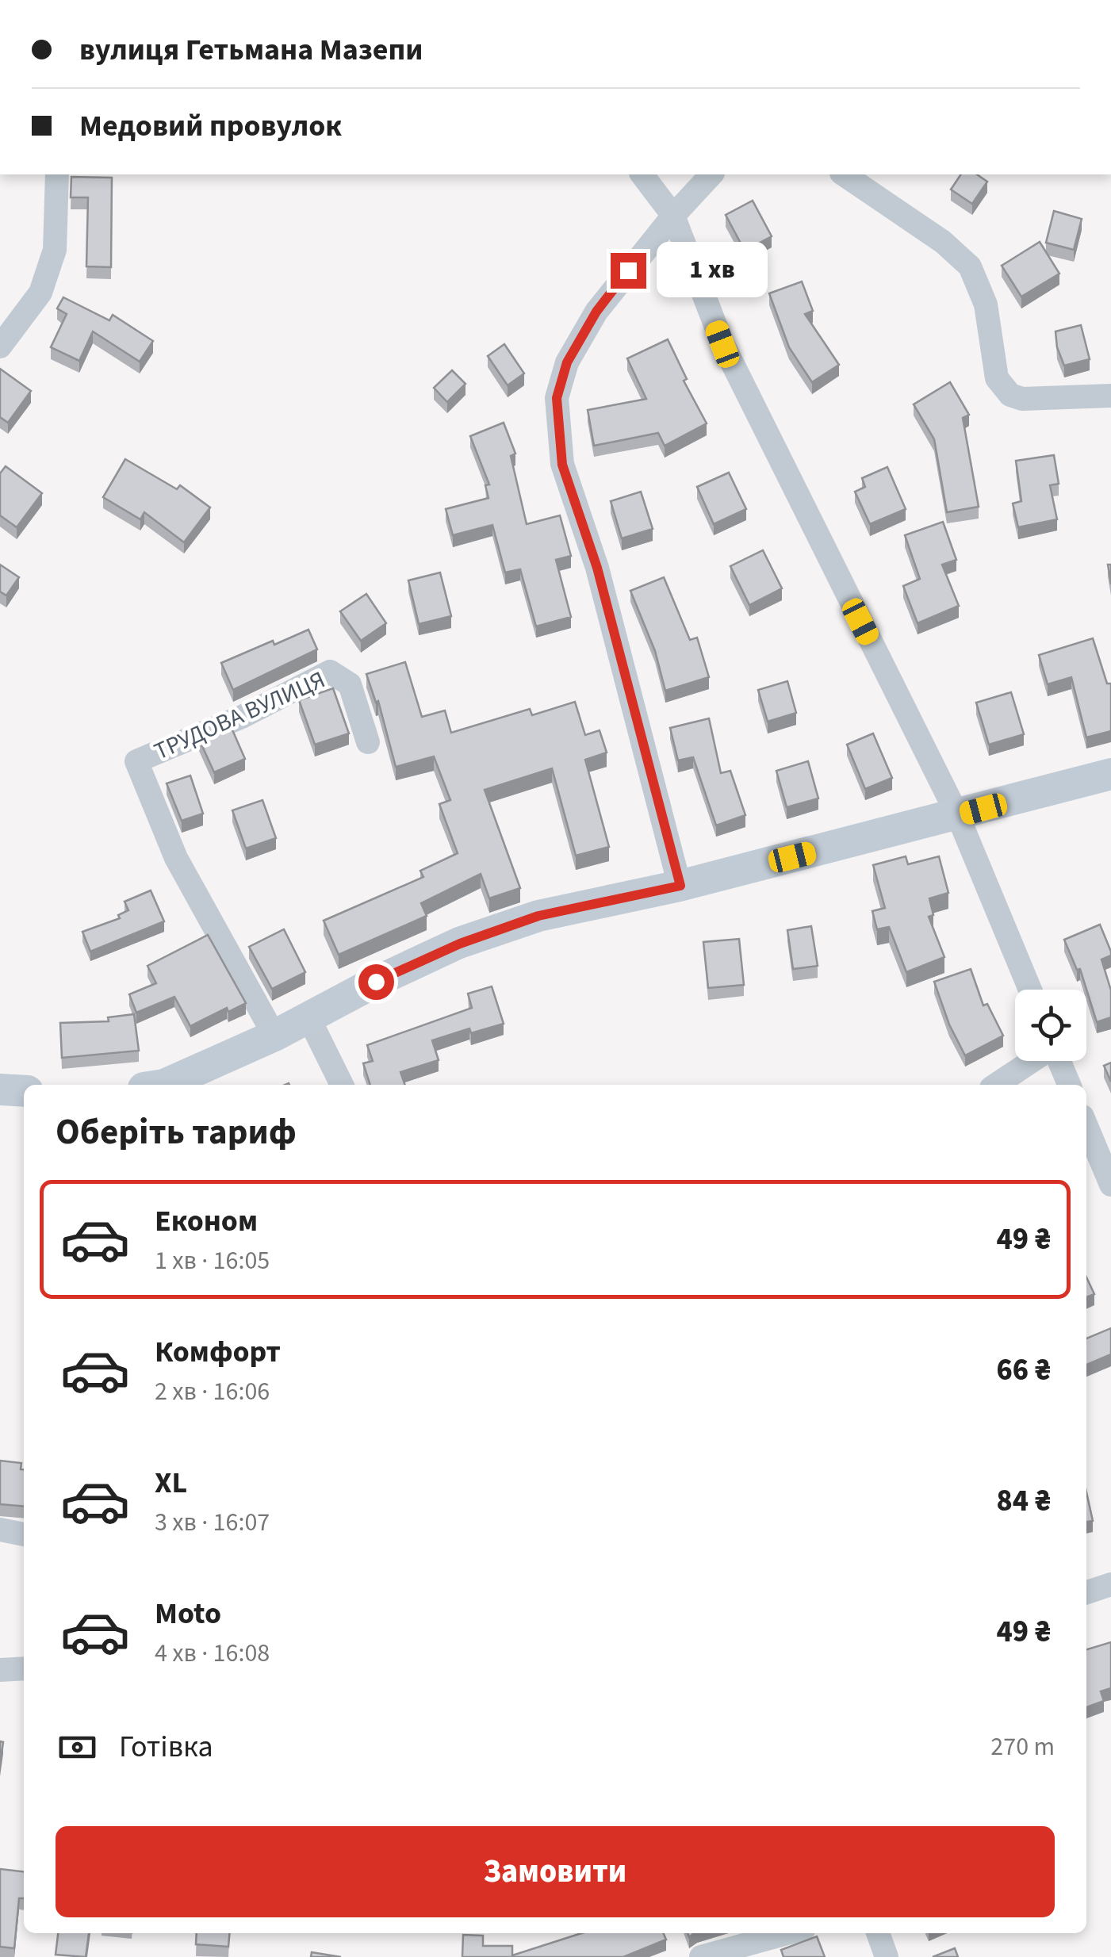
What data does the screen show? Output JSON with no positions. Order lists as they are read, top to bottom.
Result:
{
  "streets": {
    "street": ["ТРУДОВА ВУЛИЦЯ"]
  },
  "page": {
    "banner": ["вулиця Гетьмана Мазепи", "Медовий провулок"],
    "bubble": "1 хв",
    "heading": "Оберіть тариф",
    "list": [
      {
        "name": "Економ",
        "note": "1 хв · 16:05",
        "value": "49 ₴"
      },
      {
        "name": "Комфорт",
        "note": "2 хв · 16:06",
        "value": "66 ₴"
      },
      {
        "name": "XL",
        "note": "3 хв · 16:07",
        "value": "84 ₴"
      },
      {
        "name": "Moto",
        "note": "4 хв · 16:08",
        "value": "49 ₴"
      }
    ],
    "pay": ["Готівка", "270 m"],
    "buttons": "Замовити"
  }
}
